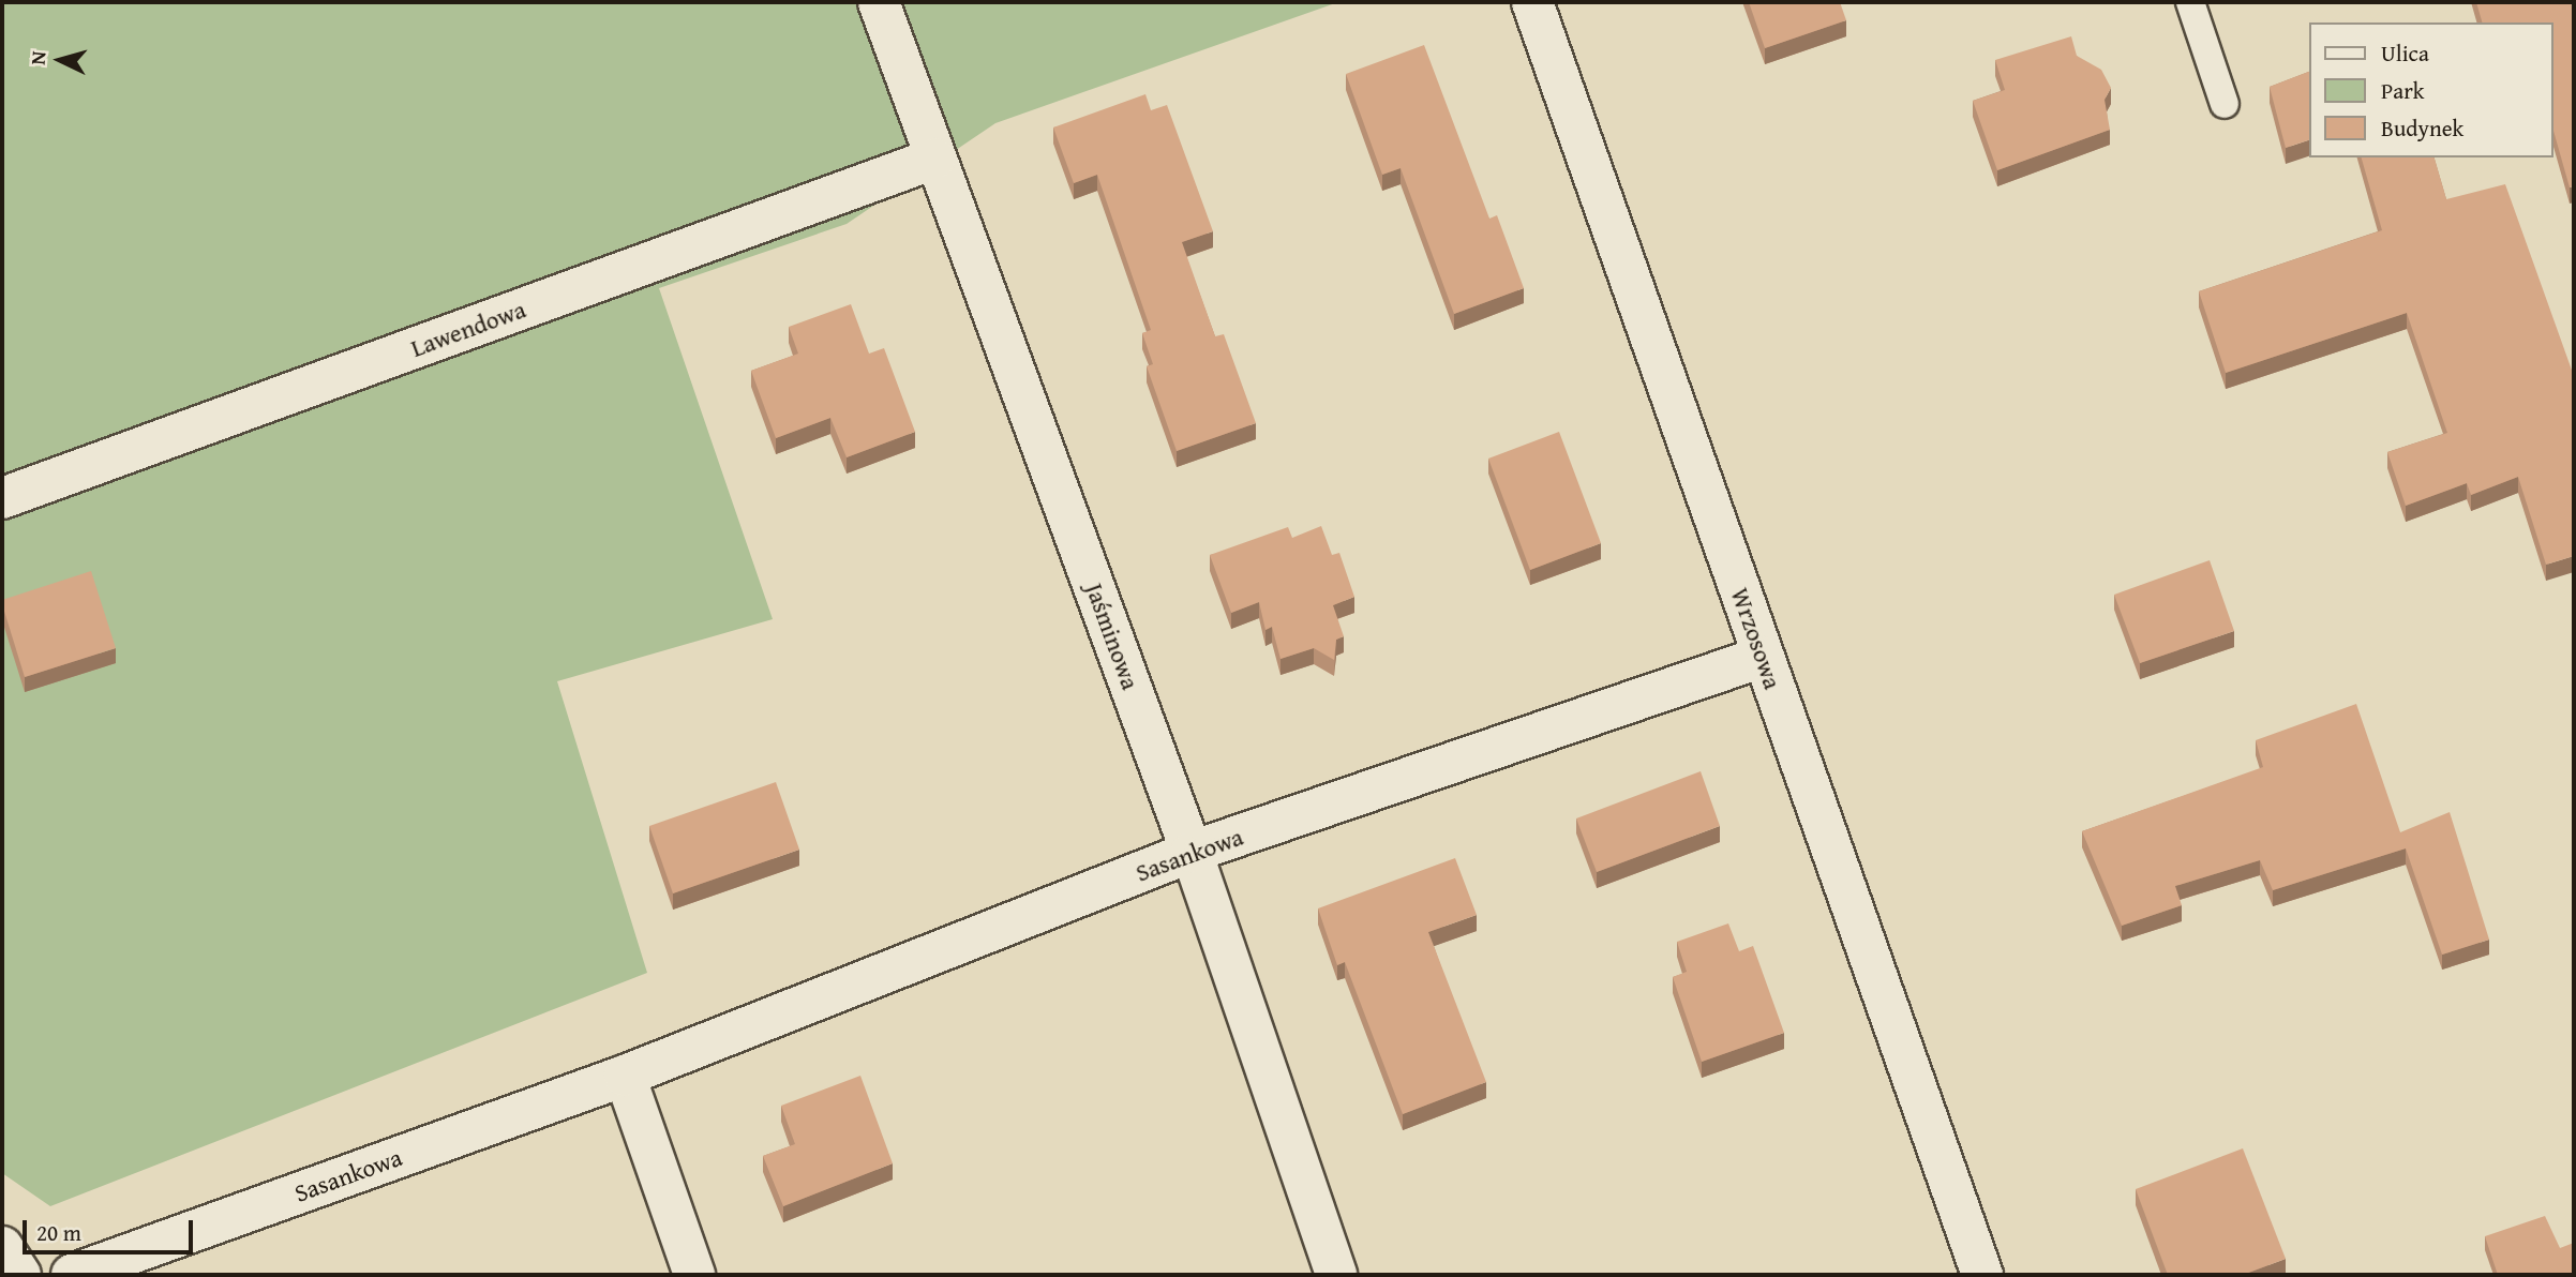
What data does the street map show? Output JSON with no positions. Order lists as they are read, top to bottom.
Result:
{
  "streets": {
    "street": [
      "Lawendowa",
      "Jaśminowa",
      "Wrzosowa",
      "Sasankowa"
    ]
  },
  "crossings": [
    ["Lawendowa", "Jaśminowa"],
    ["Jaśminowa", "Sasankowa"],
    ["Wrzosowa", "Sasankowa"]
  ],
  "legend": ["Ulica", "Park", "Budynek"],
  "scale_bar": "20 m",
  "north": "left"
}
